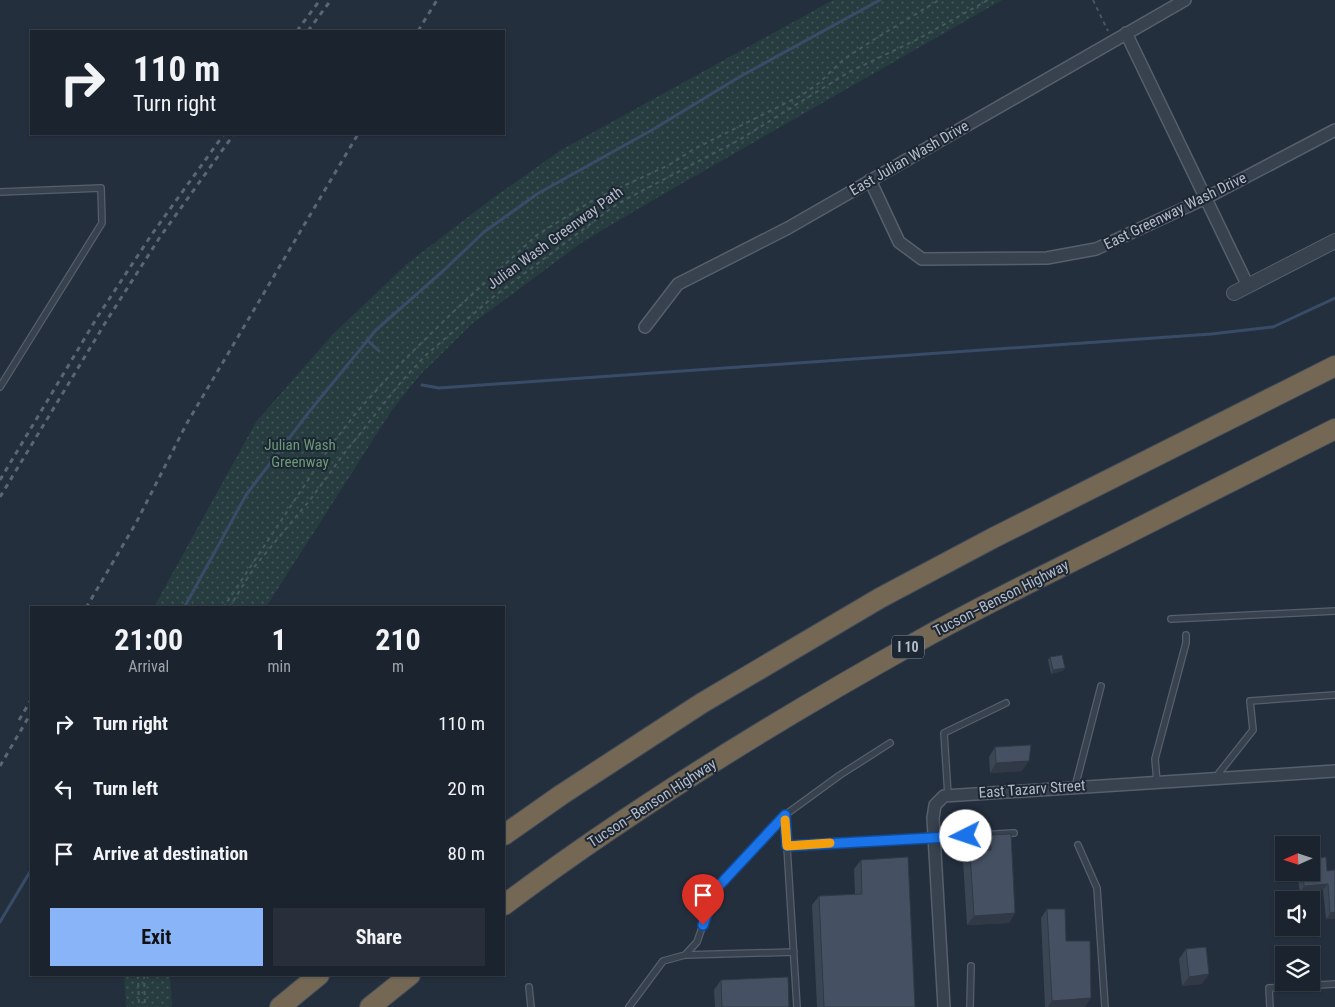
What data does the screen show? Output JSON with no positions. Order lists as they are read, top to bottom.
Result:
{
  "streets": {
    "highway": ["Tucson–Benson Highway", "I 10"],
    "street": ["East Julian Wash Drive", "East Greenway Wash Drive", "East Tazarv Street"],
    "path": ["Julian Wash Greenway Path"]
  },
  "crossings": [
    ["East Julian Wash Drive", "East Greenway Wash Drive"]
  ],
  "parks": ["Julian Wash Greenway"],
  "north": "left",
  "page": {
    "turn": ["110 m", "Turn right"],
    "eta": [
      "21:00",
      "Arrival",
      "1",
      "min",
      "210",
      "m"
    ],
    "list": [
      {
        "name": "Turn right",
        "value": "110 m"
      },
      {
        "name": "Turn left",
        "value": "20 m"
      },
      {
        "name": "Arrive at destination",
        "value": "80 m"
      }
    ],
    "buttons": ["Exit", "Share"]
  }
}
